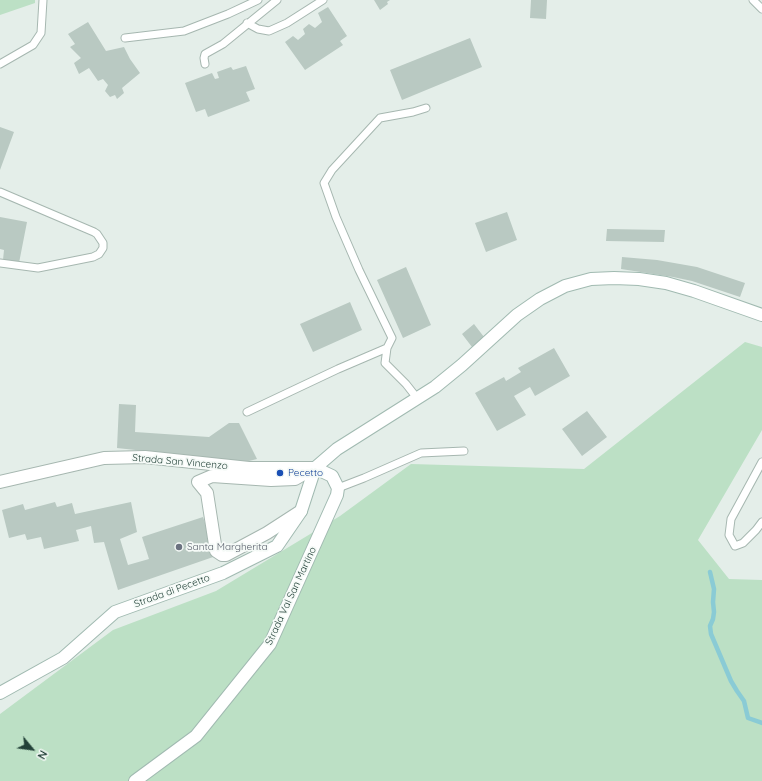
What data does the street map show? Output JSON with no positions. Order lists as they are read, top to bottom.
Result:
{
  "streets": {
    "street": ["Strada San Vincenzo", "Strada di Pecetto", "Strada Val San Martino"]
  },
  "crossings": [
    ["Strada San Vincenzo", "Strada di Pecetto"]
  ],
  "places": ["Pecetto", "Santa Margherita"],
  "north": "bottom right"
}
